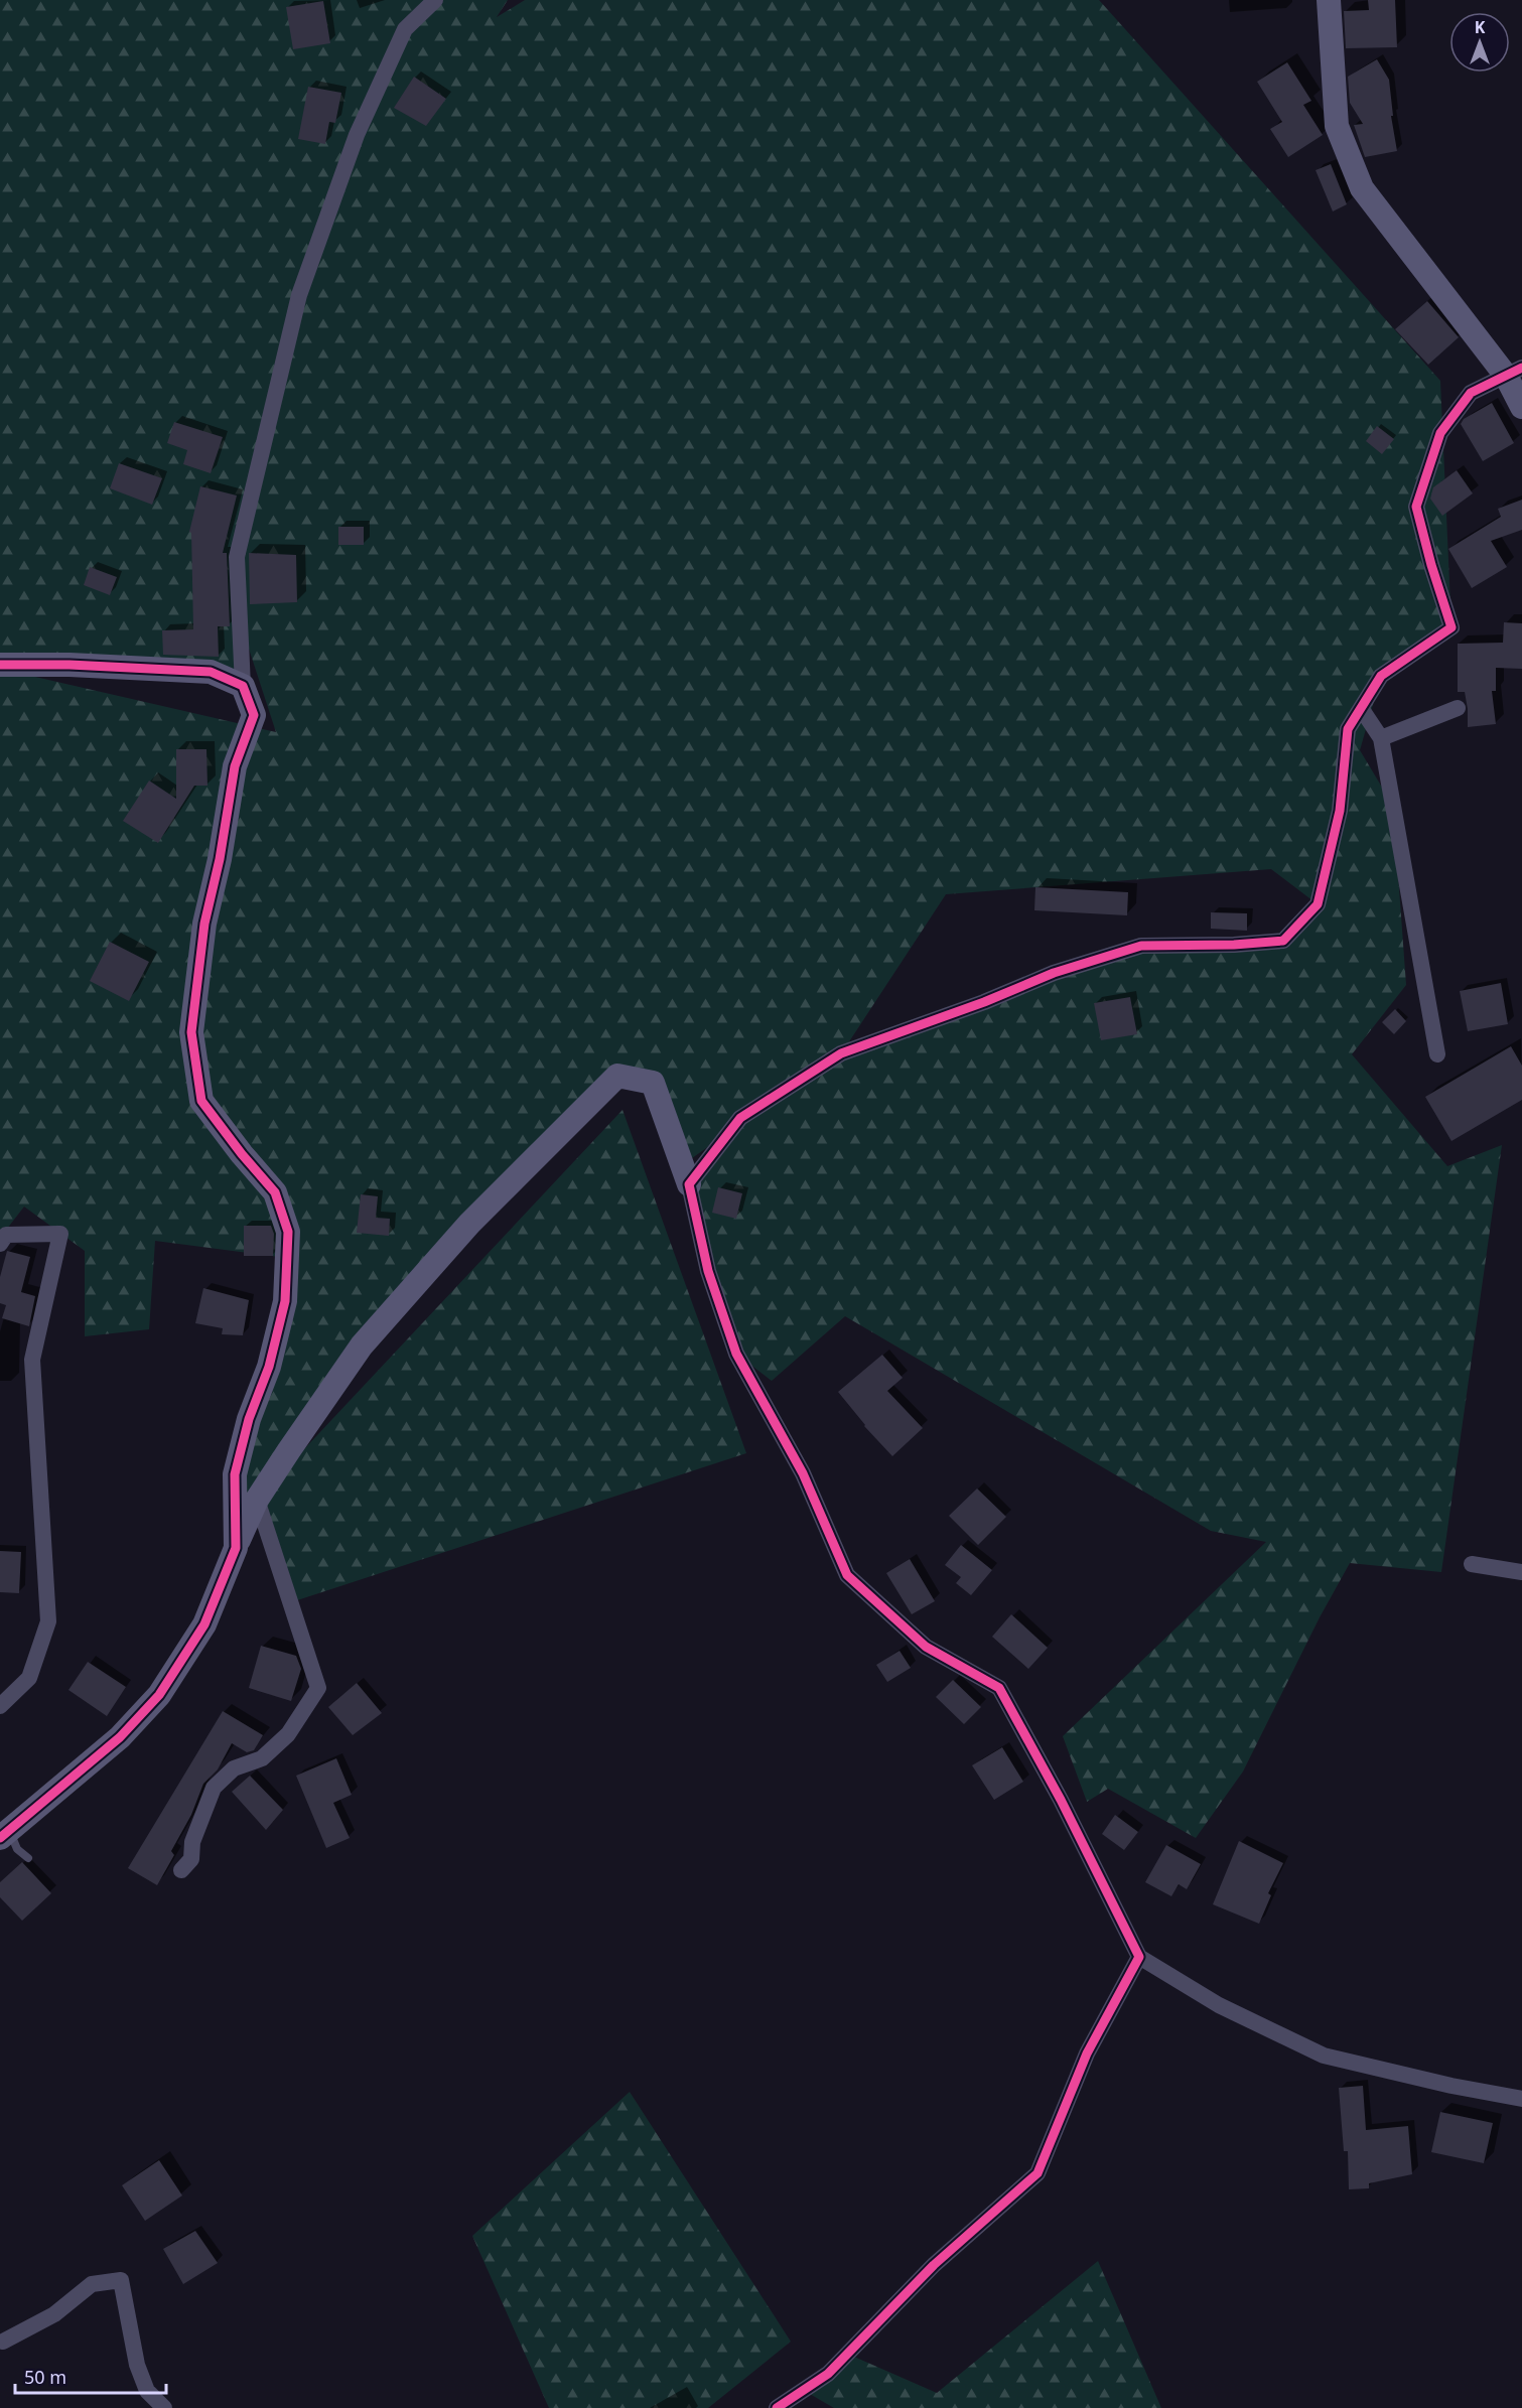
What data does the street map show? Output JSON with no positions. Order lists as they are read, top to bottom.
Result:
{
  "scale_bar": "50 m",
  "north": "top"
}
